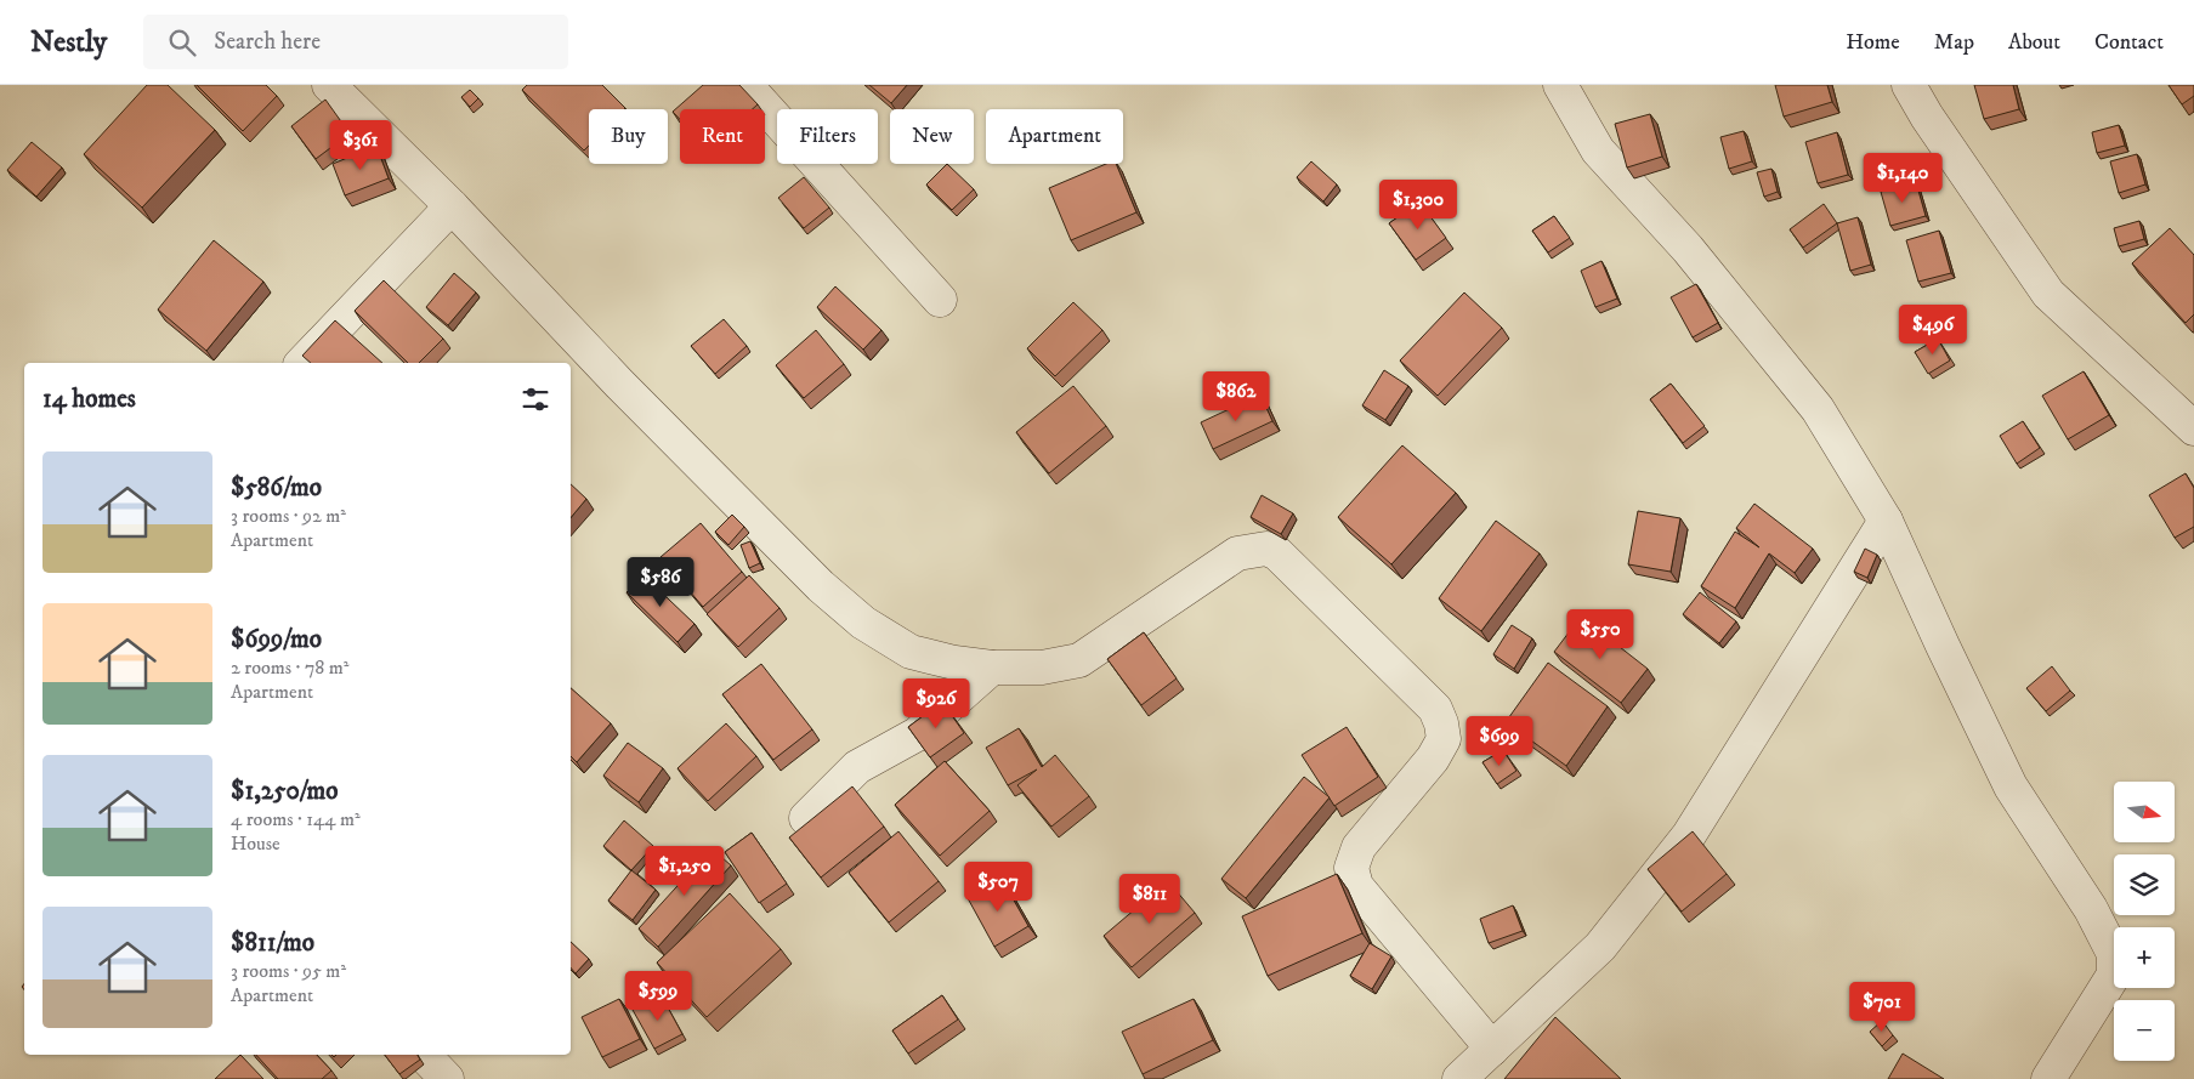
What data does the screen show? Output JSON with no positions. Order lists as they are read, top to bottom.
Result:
{
  "north": "right",
  "page": {
    "header": "Nestly",
    "search": "Search here",
    "nav": [
      "Home",
      "Map",
      "About",
      "Contact"
    ],
    "chip": [
      "Buy",
      "Rent",
      "Filters",
      "New",
      "Apartment"
    ],
    "price": [
      "$361",
      "$1,140",
      "$1,300",
      "$496",
      "$862",
      "$586",
      "$550",
      "$926",
      "$699",
      "$1,250",
      "$507",
      "$811",
      "$599",
      "$701"
    ],
    "heading": "14 homes",
    "list": [
      {
        "name": "$586/mo",
        "note": "3 rooms · 92 m² · Apartment"
      },
      {
        "name": "$699/mo",
        "note": "2 rooms · 78 m² · Apartment"
      },
      {
        "name": "$1,250/mo",
        "note": "4 rooms · 144 m² · House"
      },
      {
        "name": "$811/mo",
        "note": "3 rooms · 95 m² · Apartment"
      }
    ],
    "map_buttons": ["+", "−"]
  }
}
